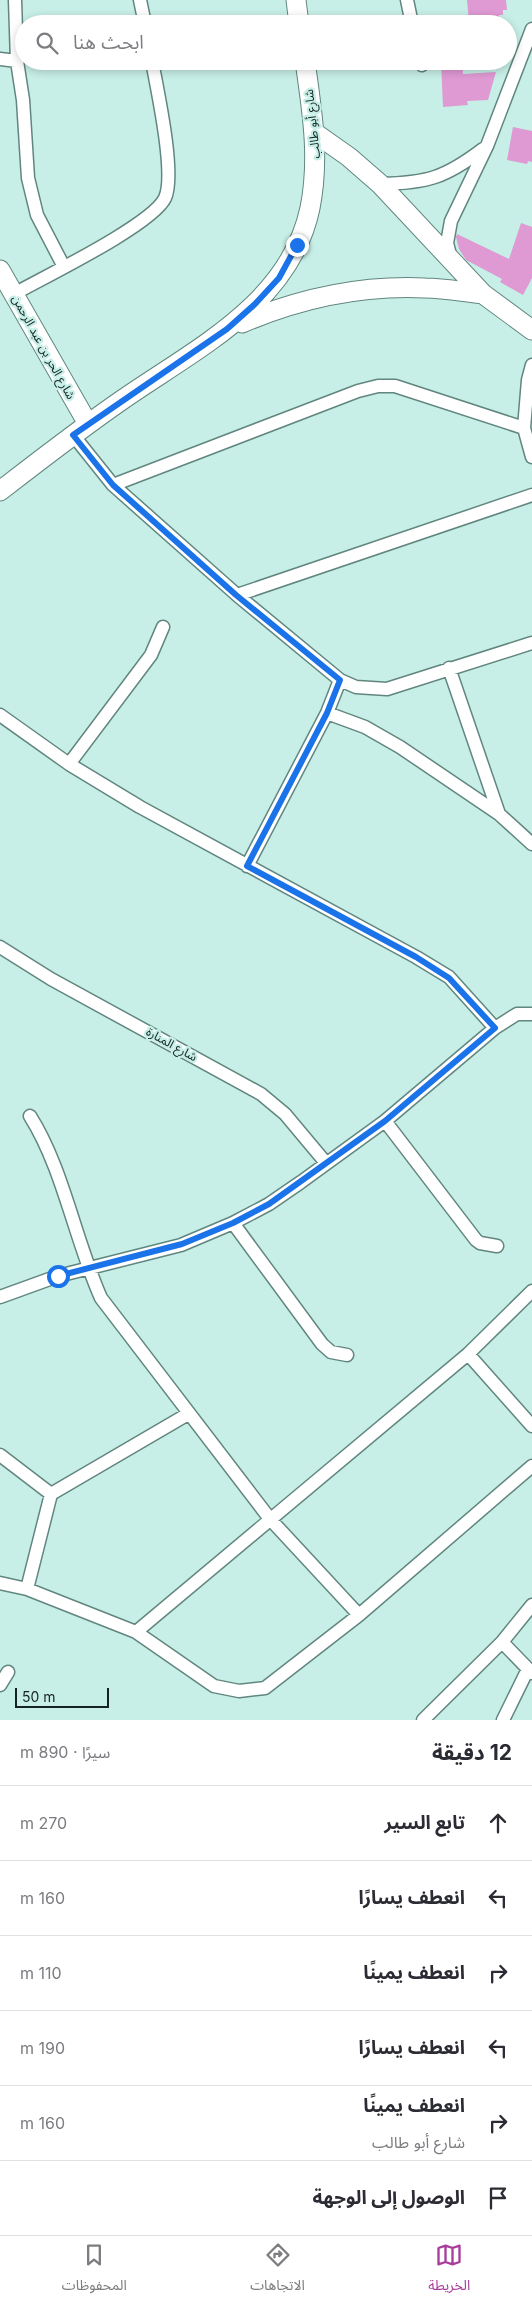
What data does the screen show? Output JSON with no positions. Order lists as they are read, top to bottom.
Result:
{
  "streets": {
    "street": ["شارع أبو طالب", "شارع الحر بن عبد الرحمن", "شارع المنارة"]
  },
  "crossings": [
    ["شارع أبو طالب", "شارع الحر بن عبد الرحمن"]
  ],
  "scale_bar": "50 m",
  "page": {
    "search": "ابحث هنا",
    "scale": "50 m",
    "heading": ["12 دقيقة", "سيرًا · 890 m"],
    "list": [
      ["تابع السير", "270 m"],
      ["انعطف يسارًا", "160 m"],
      ["انعطف يمينًا", "110 m"],
      ["انعطف يسارًا", "190 m"],
      ["انعطف يمينًا", "شارع أبو طالب", "160 m"],
      "الوصول إلى الوجهة"
    ],
    "nav": ["الخريطة", "الاتجاهات", "المحفوظات"]
  }
}
